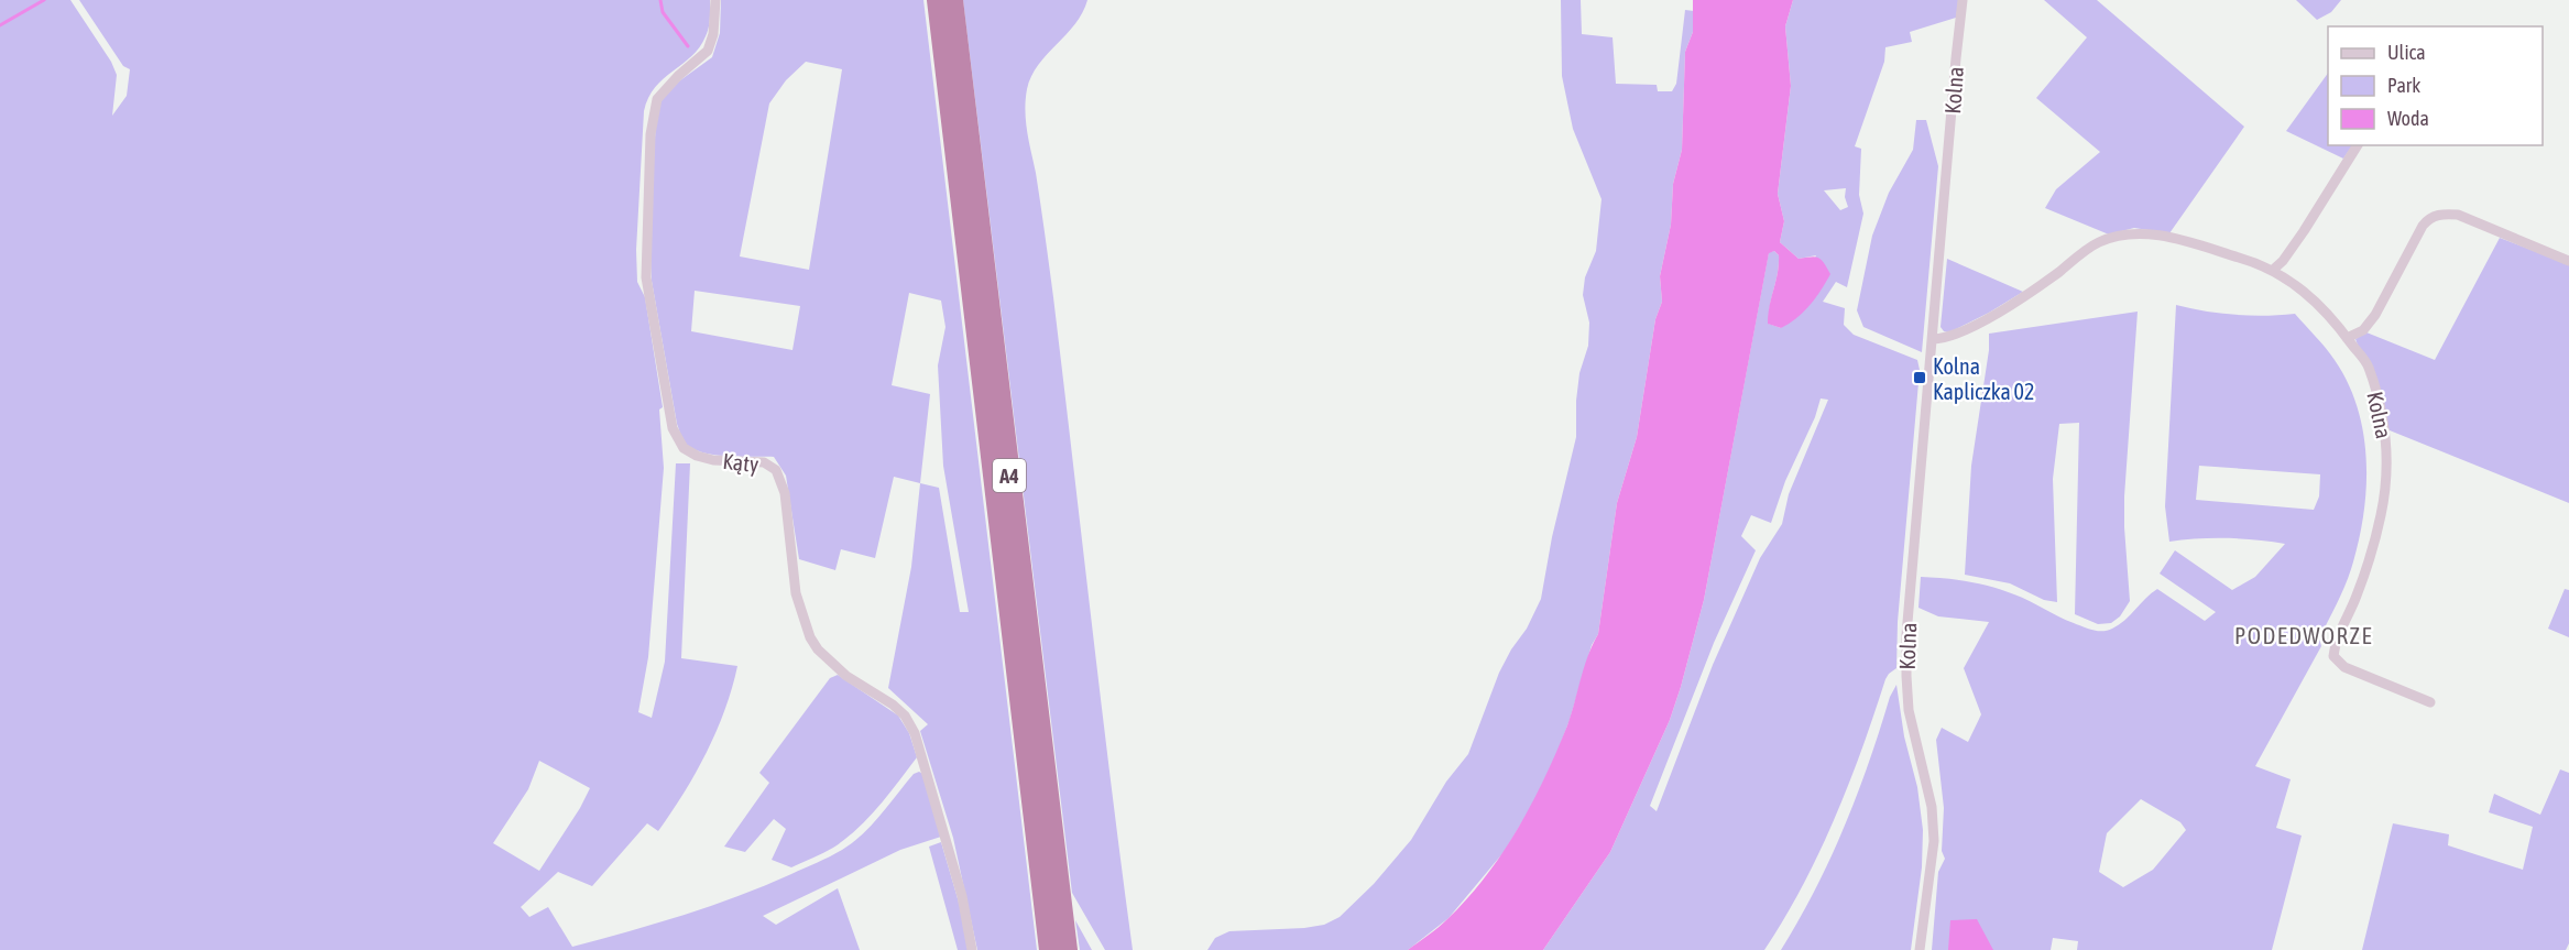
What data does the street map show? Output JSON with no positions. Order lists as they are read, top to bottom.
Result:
{
  "streets": {
    "highway": ["A4"],
    "street": ["Kolna", "Kąty"]
  },
  "districts": ["PODEDWORZE"],
  "places": {
    "transit": ["Kolna Kapliczka 02"]
  },
  "legend": ["Ulica", "Park", "Woda"]
}
